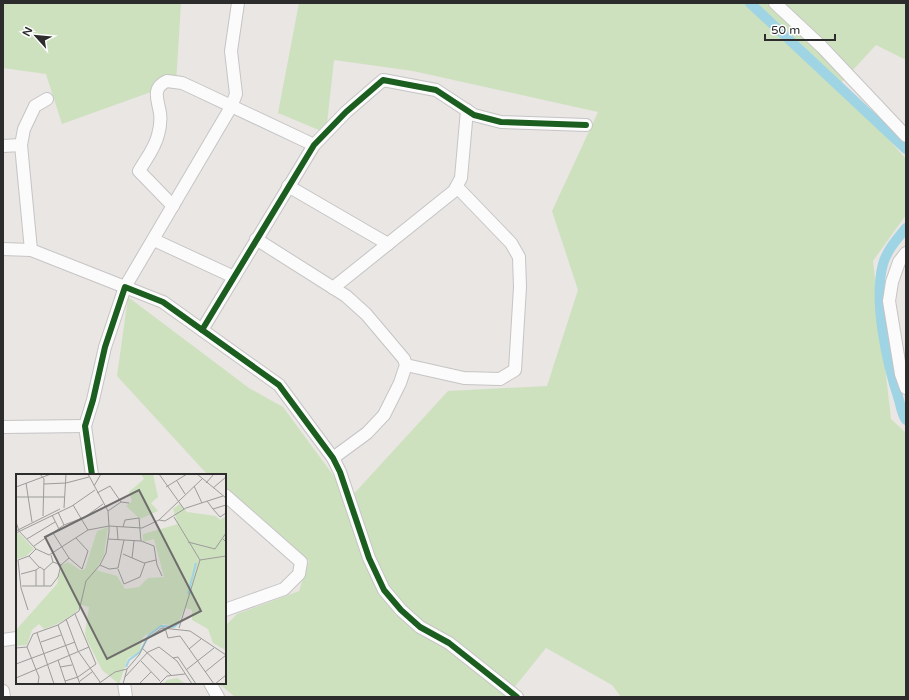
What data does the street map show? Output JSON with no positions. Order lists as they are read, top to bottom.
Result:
{
  "scale_bar": "50 m",
  "north": "top left"
}
